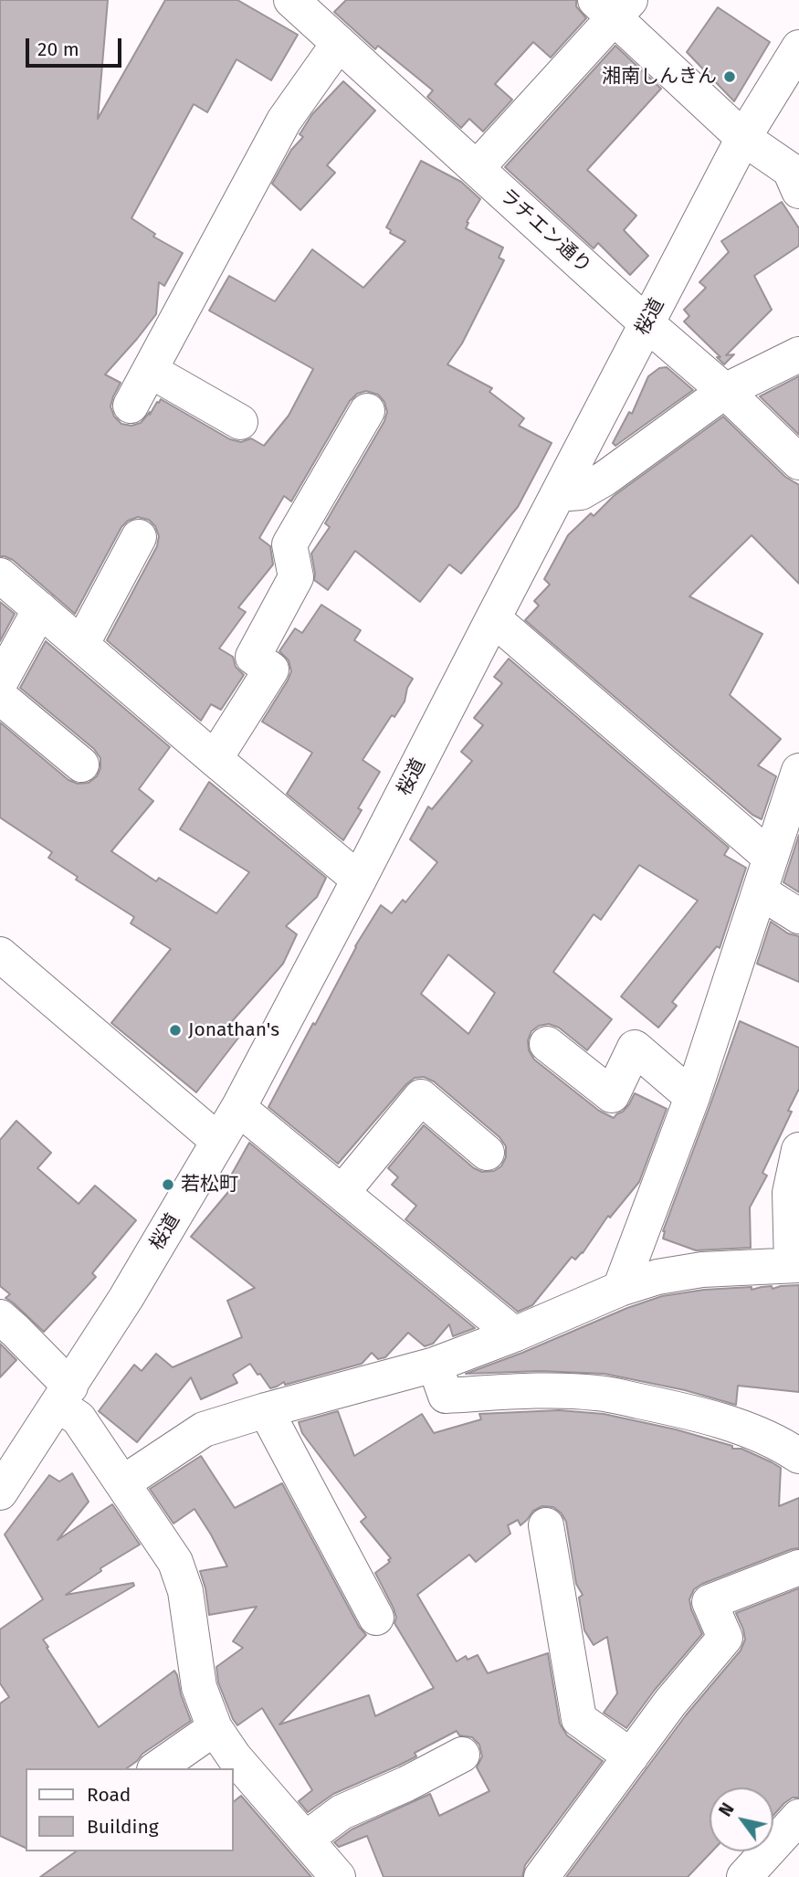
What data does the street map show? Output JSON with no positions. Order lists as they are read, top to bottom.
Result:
{
  "streets": {
    "street": ["ラチエン通り", "桜道"]
  },
  "crossings": [
    ["ラチエン通り", "桜道"]
  ],
  "places": ["湘南しんきん", "Jonathan's", "若松町"],
  "legend": ["Road", "Building"],
  "scale_bar": "20 m",
  "north": "top left"
}
